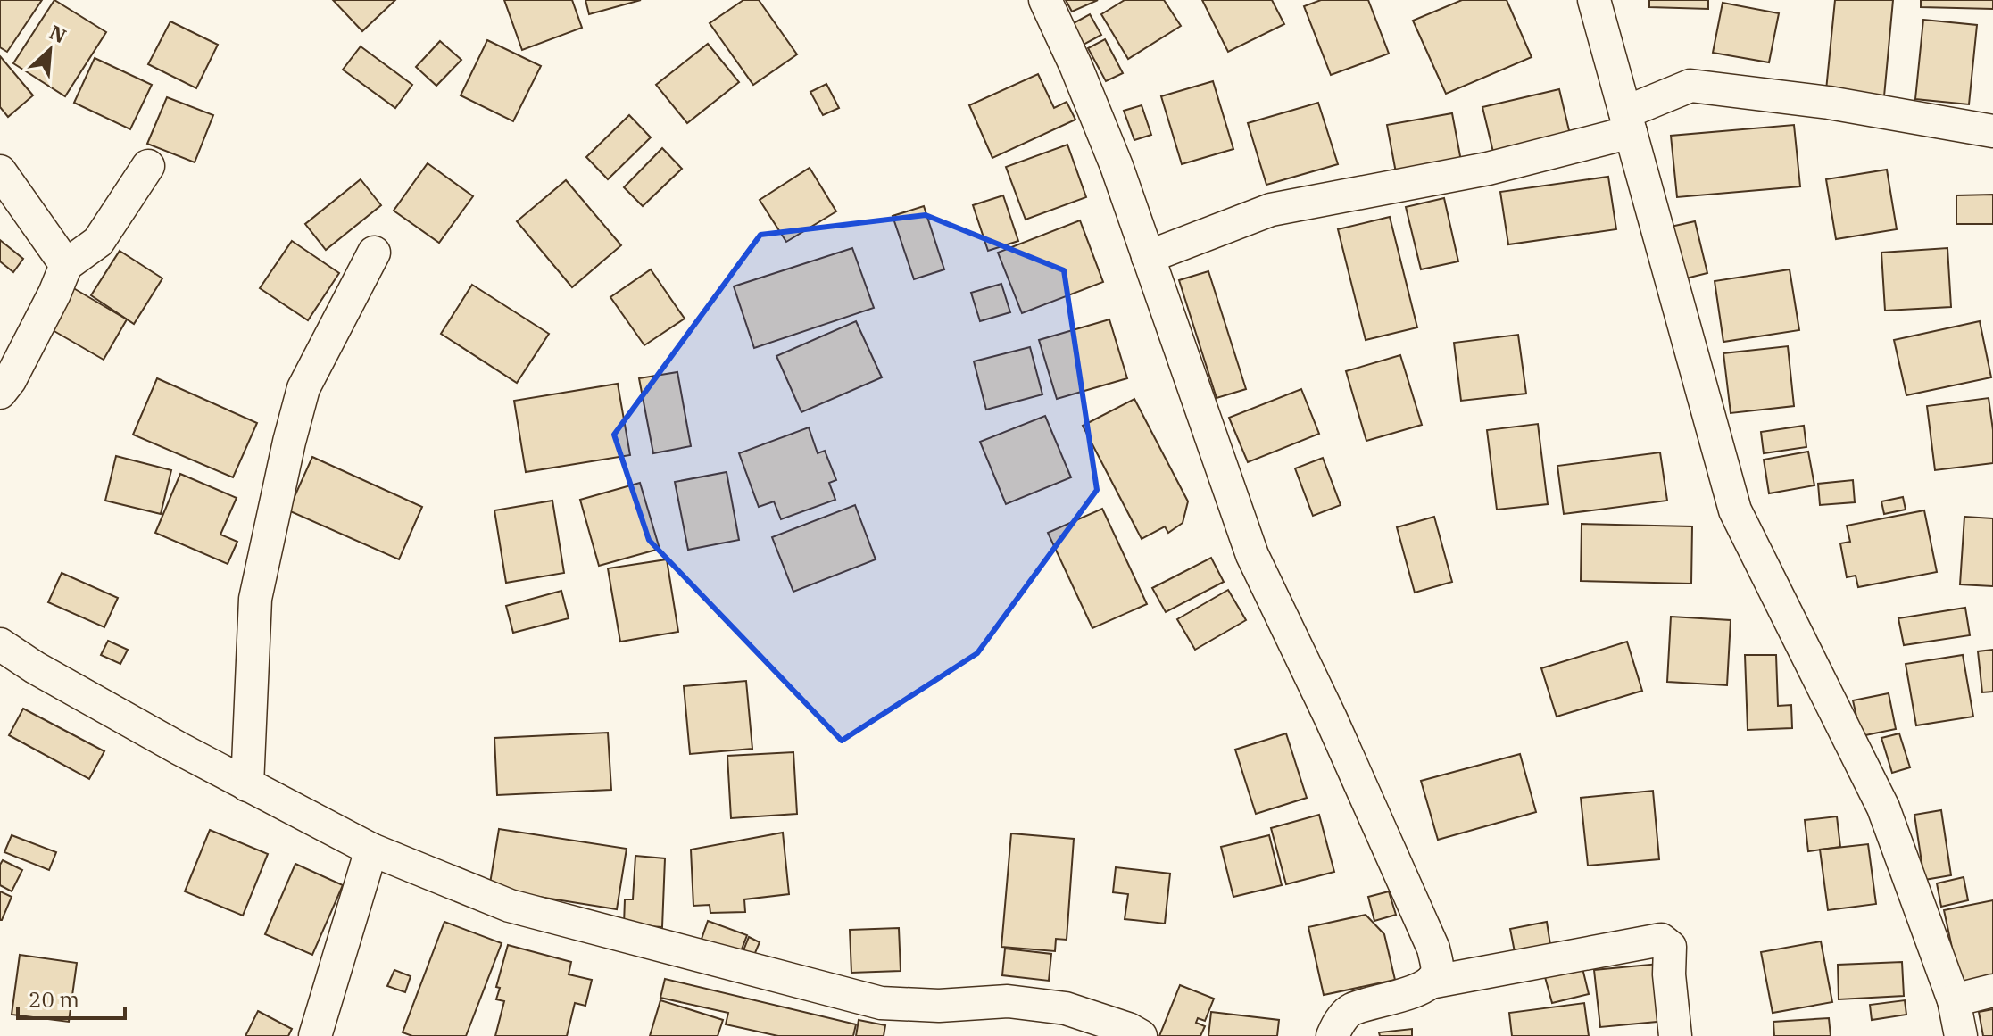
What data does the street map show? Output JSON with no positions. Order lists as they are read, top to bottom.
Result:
{
  "scale_bar": "20 m",
  "north": "top right"
}
